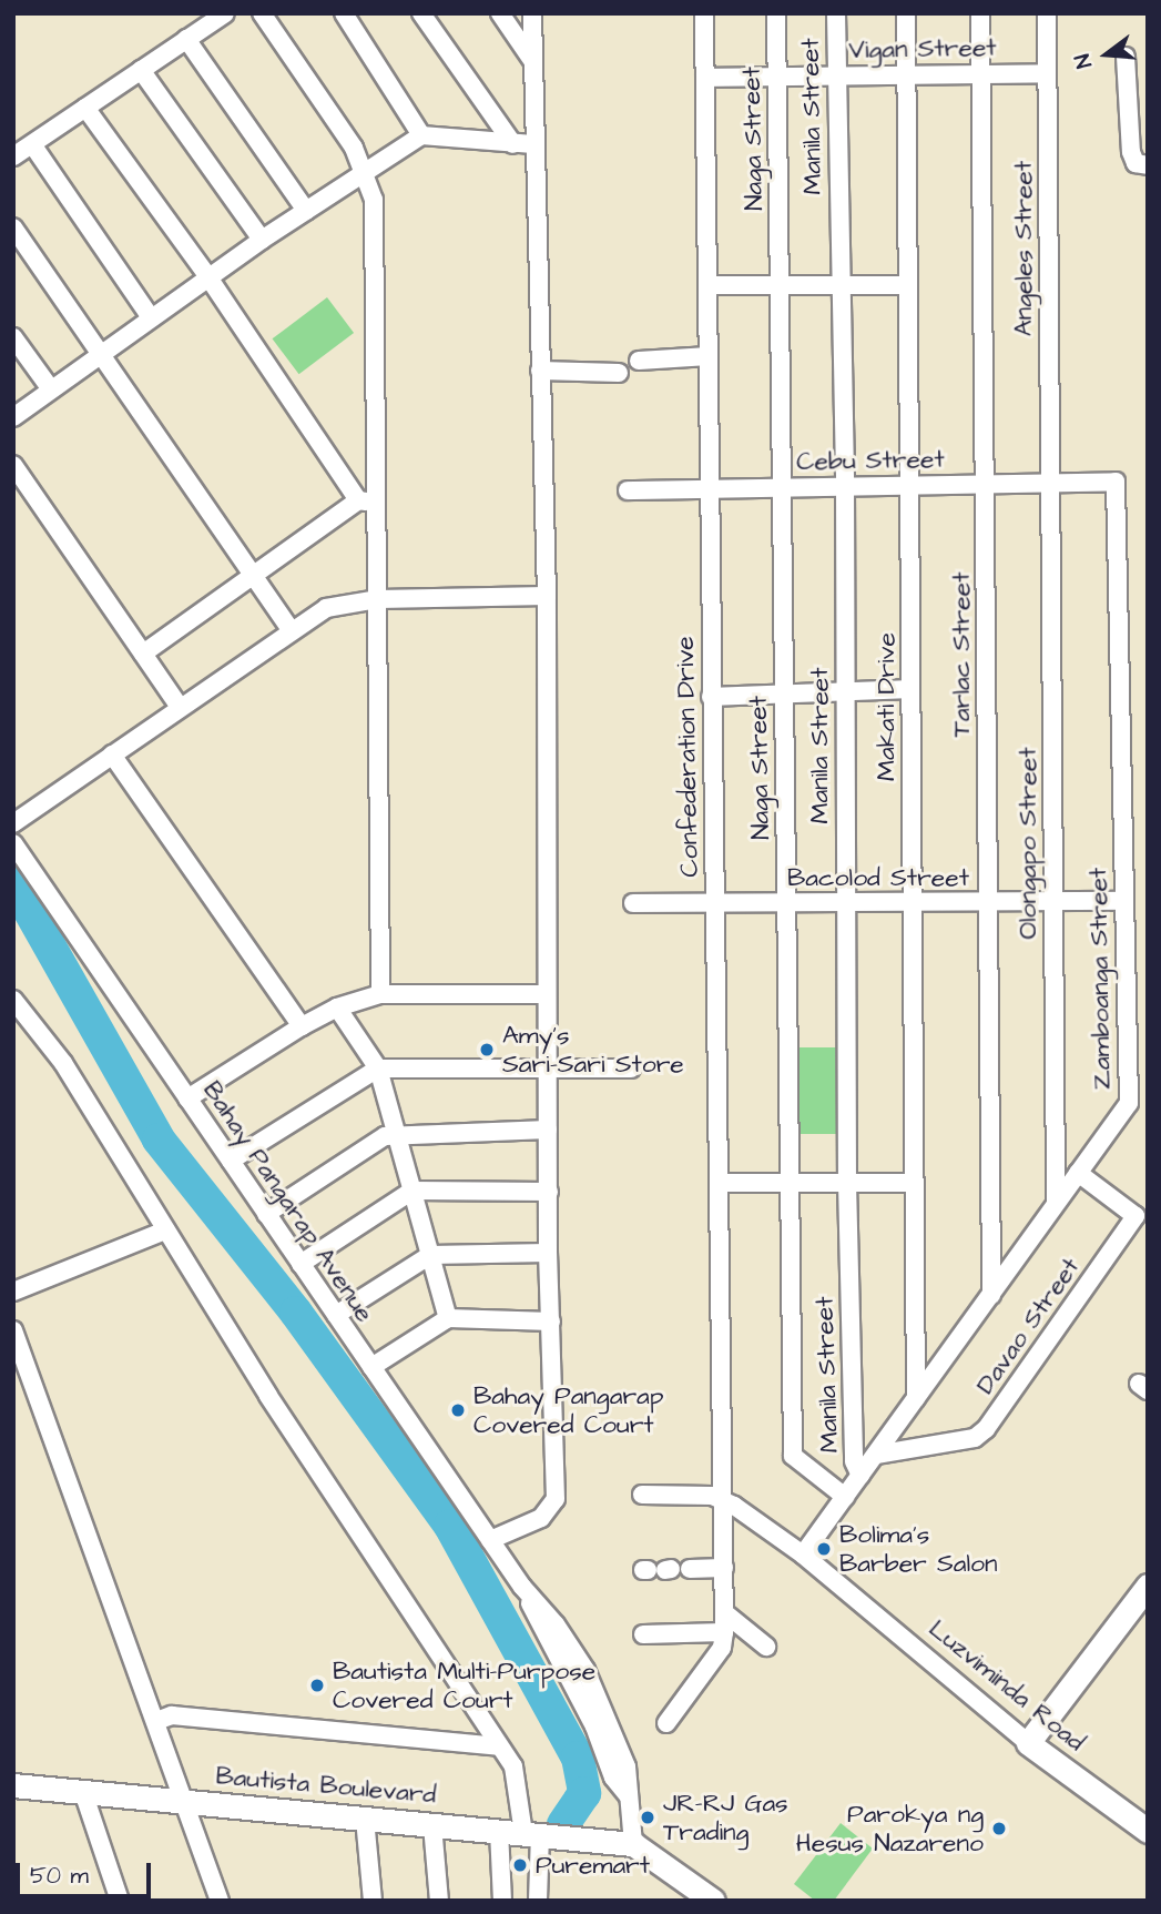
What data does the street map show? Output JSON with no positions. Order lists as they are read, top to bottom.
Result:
{
  "streets": {
    "street": [
      "Vigan Street",
      "Manila Street",
      "Naga Street",
      "Angeles Street",
      "Cebu Street",
      "Tarlac Street",
      "Makati Drive",
      "Confederation Drive",
      "Olongapo Street",
      "Bacolod Street",
      "Zamboanga Street",
      "Bahay Pangarap Avenue",
      "Davao Street",
      "Luzviminda Road",
      "Bautista Boulevard"
    ]
  },
  "crossings": [
    ["Vigan Street", "Manila Street"],
    ["Vigan Street", "Naga Street"],
    ["Vigan Street", "Angeles Street"],
    ["Vigan Street", "Tarlac Street"],
    ["Vigan Street", "Makati Drive"],
    ["Vigan Street", "Confederation Drive"],
    ["Manila Street", "Cebu Street"],
    ["Manila Street", "Bacolod Street"],
    ["Manila Street", "Zamboanga Street"],
    ["Naga Street", "Cebu Street"],
    ["Naga Street", "Bacolod Street"],
    ["Naga Street", "Zamboanga Street"],
    ["Angeles Street", "Cebu Street"],
    ["Angeles Street", "Olongapo Street"],
    ["Cebu Street", "Tarlac Street"],
    ["Cebu Street", "Makati Drive"],
    ["Cebu Street", "Confederation Drive"],
    ["Cebu Street", "Olongapo Street"],
    ["Cebu Street", "Zamboanga Street"],
    ["Tarlac Street", "Bacolod Street"],
    ["Tarlac Street", "Zamboanga Street"],
    ["Makati Drive", "Bacolod Street"],
    ["Makati Drive", "Zamboanga Street"],
    ["Confederation Drive", "Bacolod Street"],
    ["Olongapo Street", "Bacolod Street"],
    ["Olongapo Street", "Zamboanga Street"],
    ["Bacolod Street", "Zamboanga Street"],
    ["Zamboanga Street", "Davao Street"],
    ["Zamboanga Street", "Luzviminda Road"],
    ["Bahay Pangarap Avenue", "Bautista Boulevard"]
  ],
  "places": [
    "Amy's Sari-Sari Store",
    "Bahay Pangarap Covered Court",
    "Bolima's Barber Salon",
    "Bautista Multi-Purpose Covered Court",
    "JR-RJ Gas Trading",
    "Parokya ng Hesus Nazareno",
    "Puremart"
  ],
  "scale_bar": "50 m",
  "north": "left"
}
